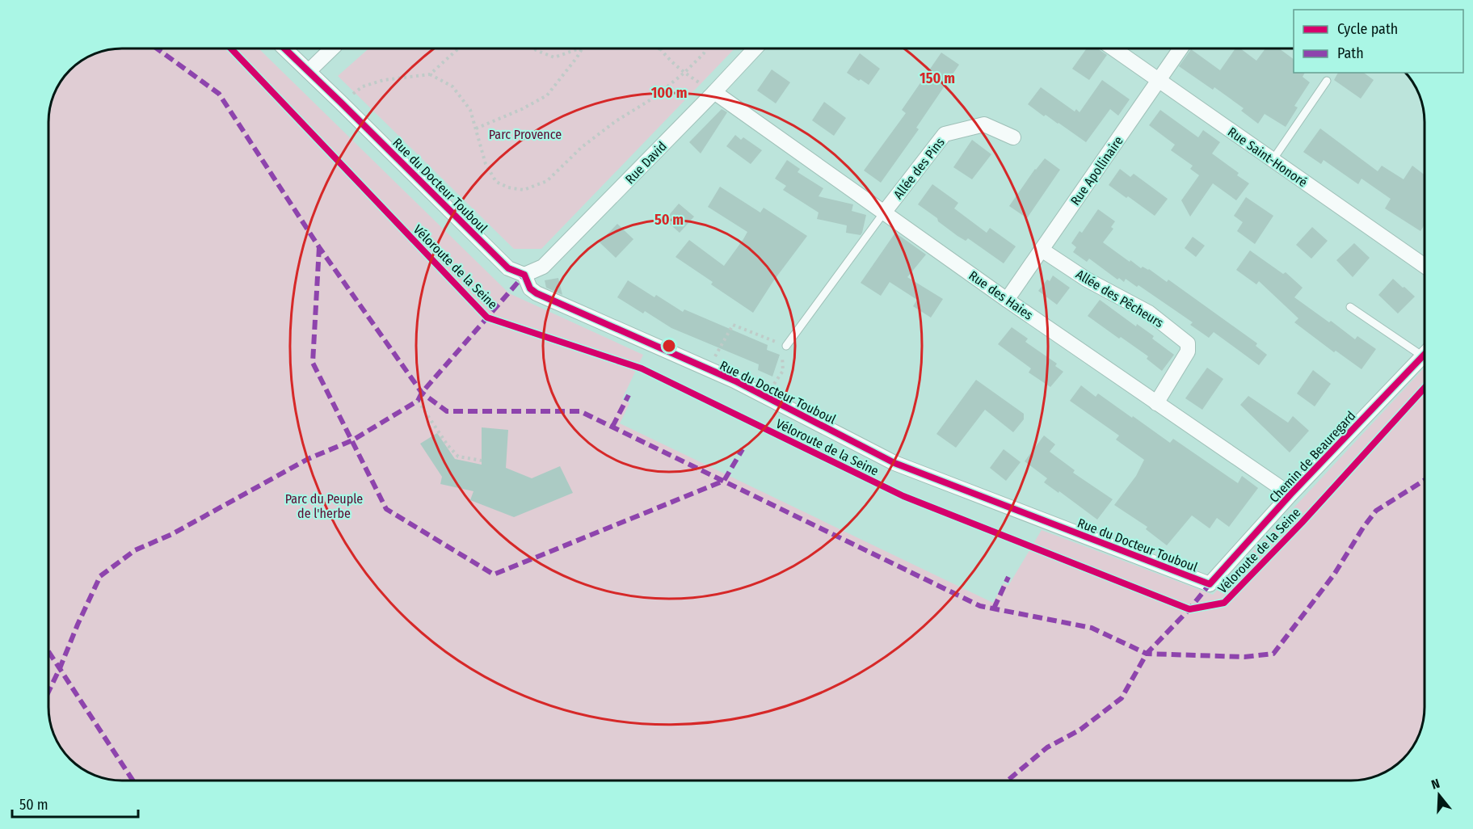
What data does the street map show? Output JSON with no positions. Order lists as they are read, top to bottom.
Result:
{
  "streets": {
    "street": [
      "Rue Saint-Honoré",
      "Rue David",
      "Allée des Pins",
      "Rue Apollinaire",
      "Rue du Docteur Touboul",
      "Rue des Haies",
      "Allée des Pêcheurs",
      "Chemin de Beauregard"
    ],
    "cycle path": ["Véloroute de la Seine"]
  },
  "crossings": [
    ["Rue Saint-Honoré", "Rue Apollinaire"],
    ["Rue David", "Rue du Docteur Touboul"],
    ["Rue David", "Rue des Haies"],
    ["Allée des Pins", "Rue des Haies"],
    ["Rue Apollinaire", "Rue des Haies"],
    ["Rue Apollinaire", "Allée des Pêcheurs"],
    ["Rue du Docteur Touboul", "Chemin de Beauregard"],
    ["Rue des Haies", "Allée des Pêcheurs"],
    ["Rue des Haies", "Chemin de Beauregard"]
  ],
  "parks": ["Parc Provence", "Parc du Peuple de l'herbe"],
  "legend": ["Cycle path", "Path"],
  "scale_bar": "50 m",
  "north": "top",
  "rings": ["150 m", "100 m", "50 m"]
}
